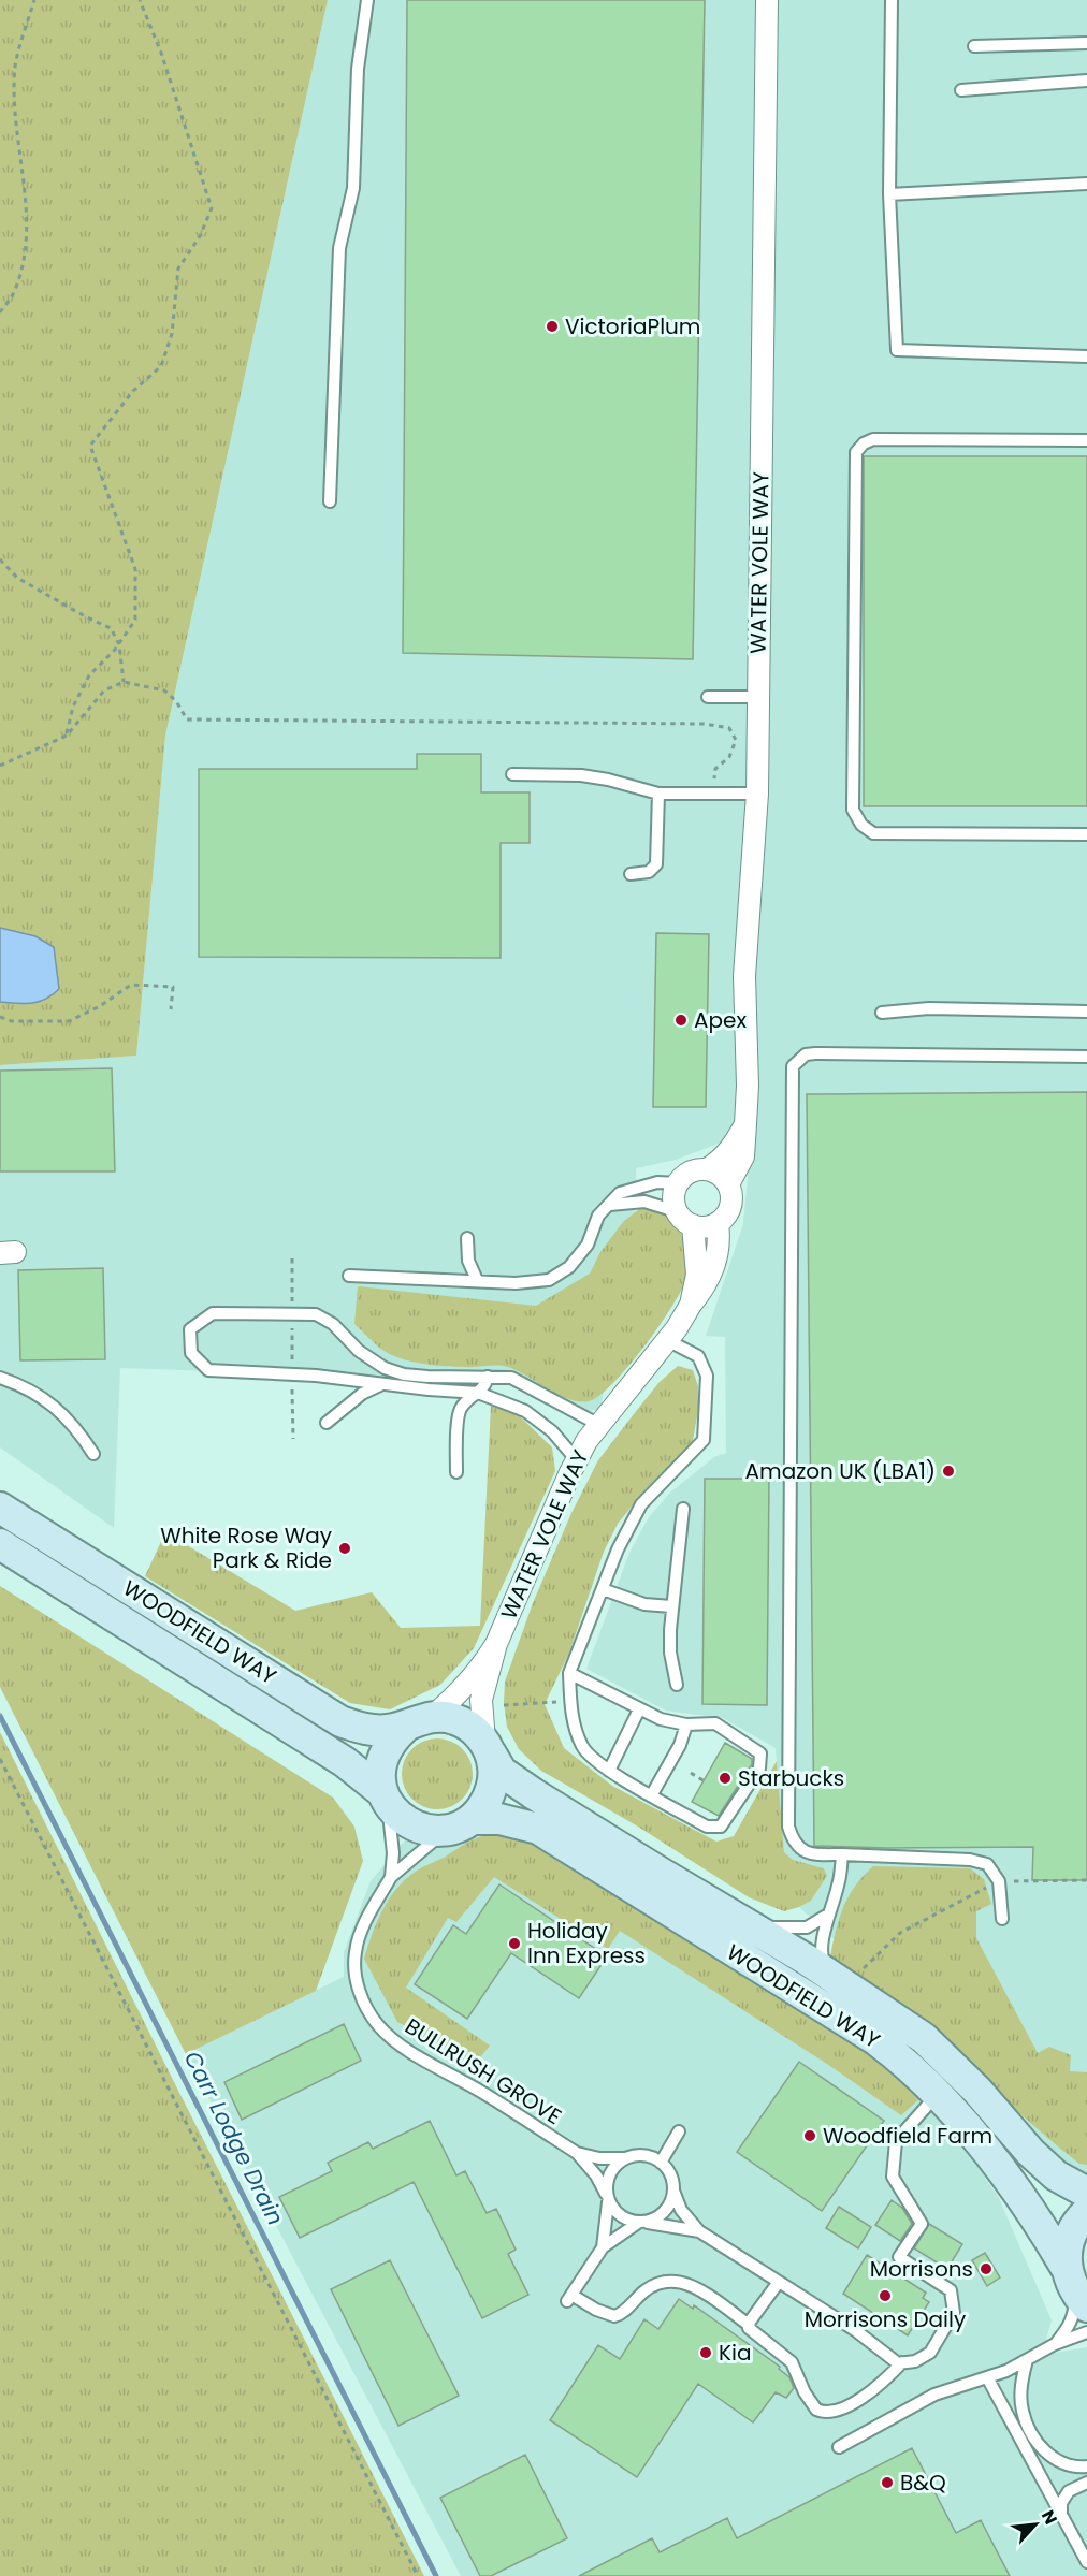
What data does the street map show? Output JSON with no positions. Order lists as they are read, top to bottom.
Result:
{
  "streets": {
    "street": ["WATER VOLE WAY", "WOODFIELD WAY"],
    "lane": ["BULLRUSH GROVE"]
  },
  "crossings": [
    ["WATER VOLE WAY", "WOODFIELD WAY"],
    ["WATER VOLE WAY", "BULLRUSH GROVE"],
    ["WOODFIELD WAY", "BULLRUSH GROVE"]
  ],
  "water": ["Carr Lodge Drain"],
  "places": [
    "VictoriaPlum",
    "Apex",
    "Amazon UK (LBA1)",
    "White Rose Way Park & Ride",
    "Starbucks",
    "Holiday Inn Express",
    "Woodfield Farm",
    "Morrisons",
    "Morrisons Daily",
    "Kia",
    "B&Q"
  ],
  "north": "top right"
}
